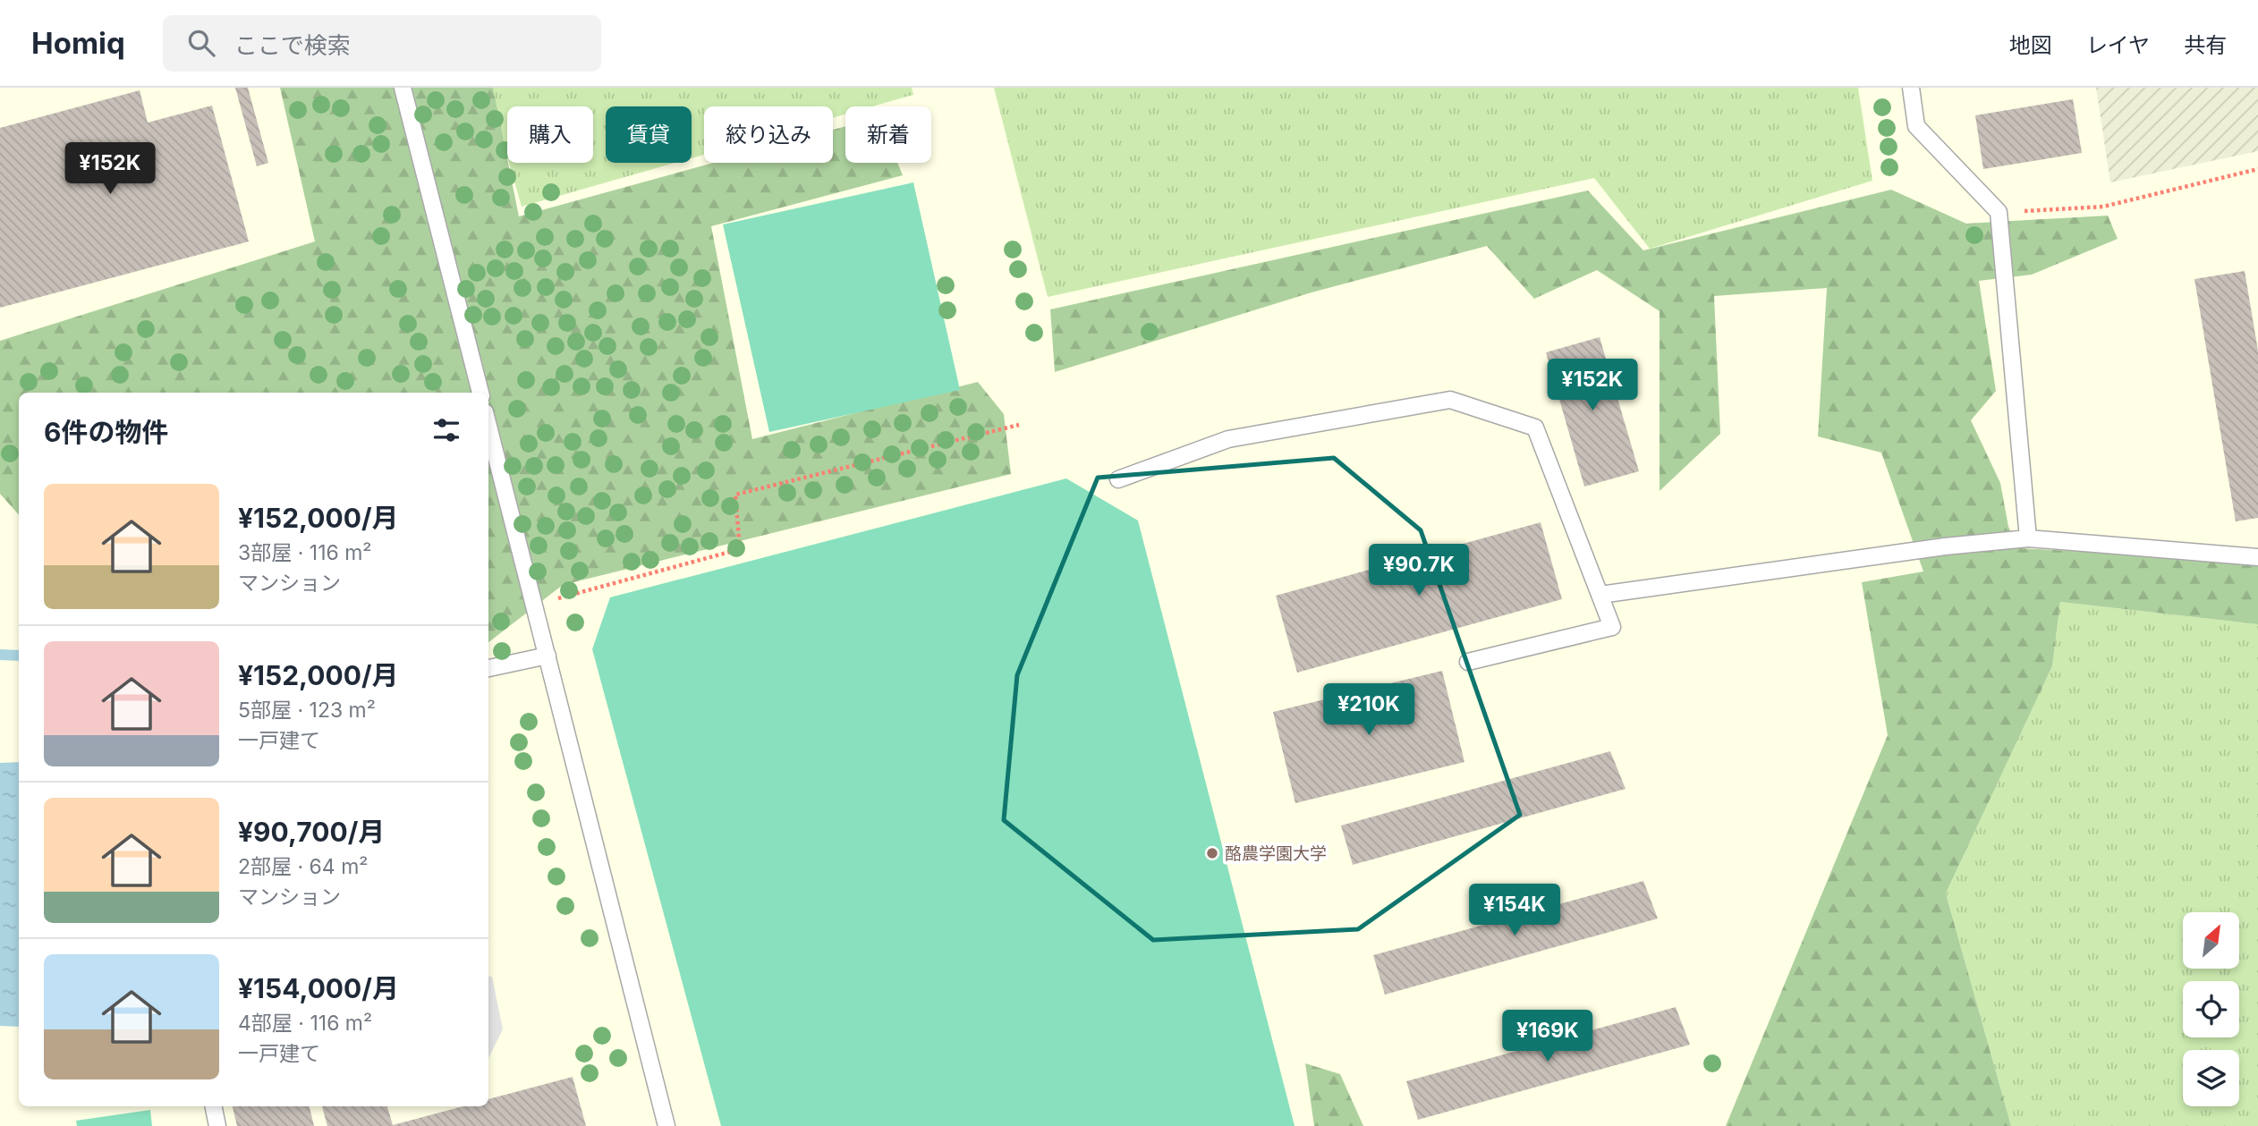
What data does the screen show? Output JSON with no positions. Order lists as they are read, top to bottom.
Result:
{
  "places": ["酪農学園大学"],
  "north": "top right",
  "page": {
    "header": "Homiq",
    "search": "ここで検索",
    "nav": ["地図", "レイヤ", "共有"],
    "chip": [
      "購入",
      "賃貸",
      "絞り込み",
      "新着"
    ],
    "price": [
      "¥152K",
      "¥152K",
      "¥90.7K",
      "¥210K",
      "¥154K",
      "¥169K"
    ],
    "heading": "6件の物件",
    "list": [
      {
        "name": "¥152,000/月",
        "note": "3部屋 · 116 m² · マンション"
      },
      {
        "name": "¥152,000/月",
        "note": "5部屋 · 123 m² · 一戸建て"
      },
      {
        "name": "¥90,700/月",
        "note": "2部屋 · 64 m² · マンション"
      },
      {
        "name": "¥154,000/月",
        "note": "4部屋 · 116 m² · 一戸建て"
      }
    ]
  }
}
